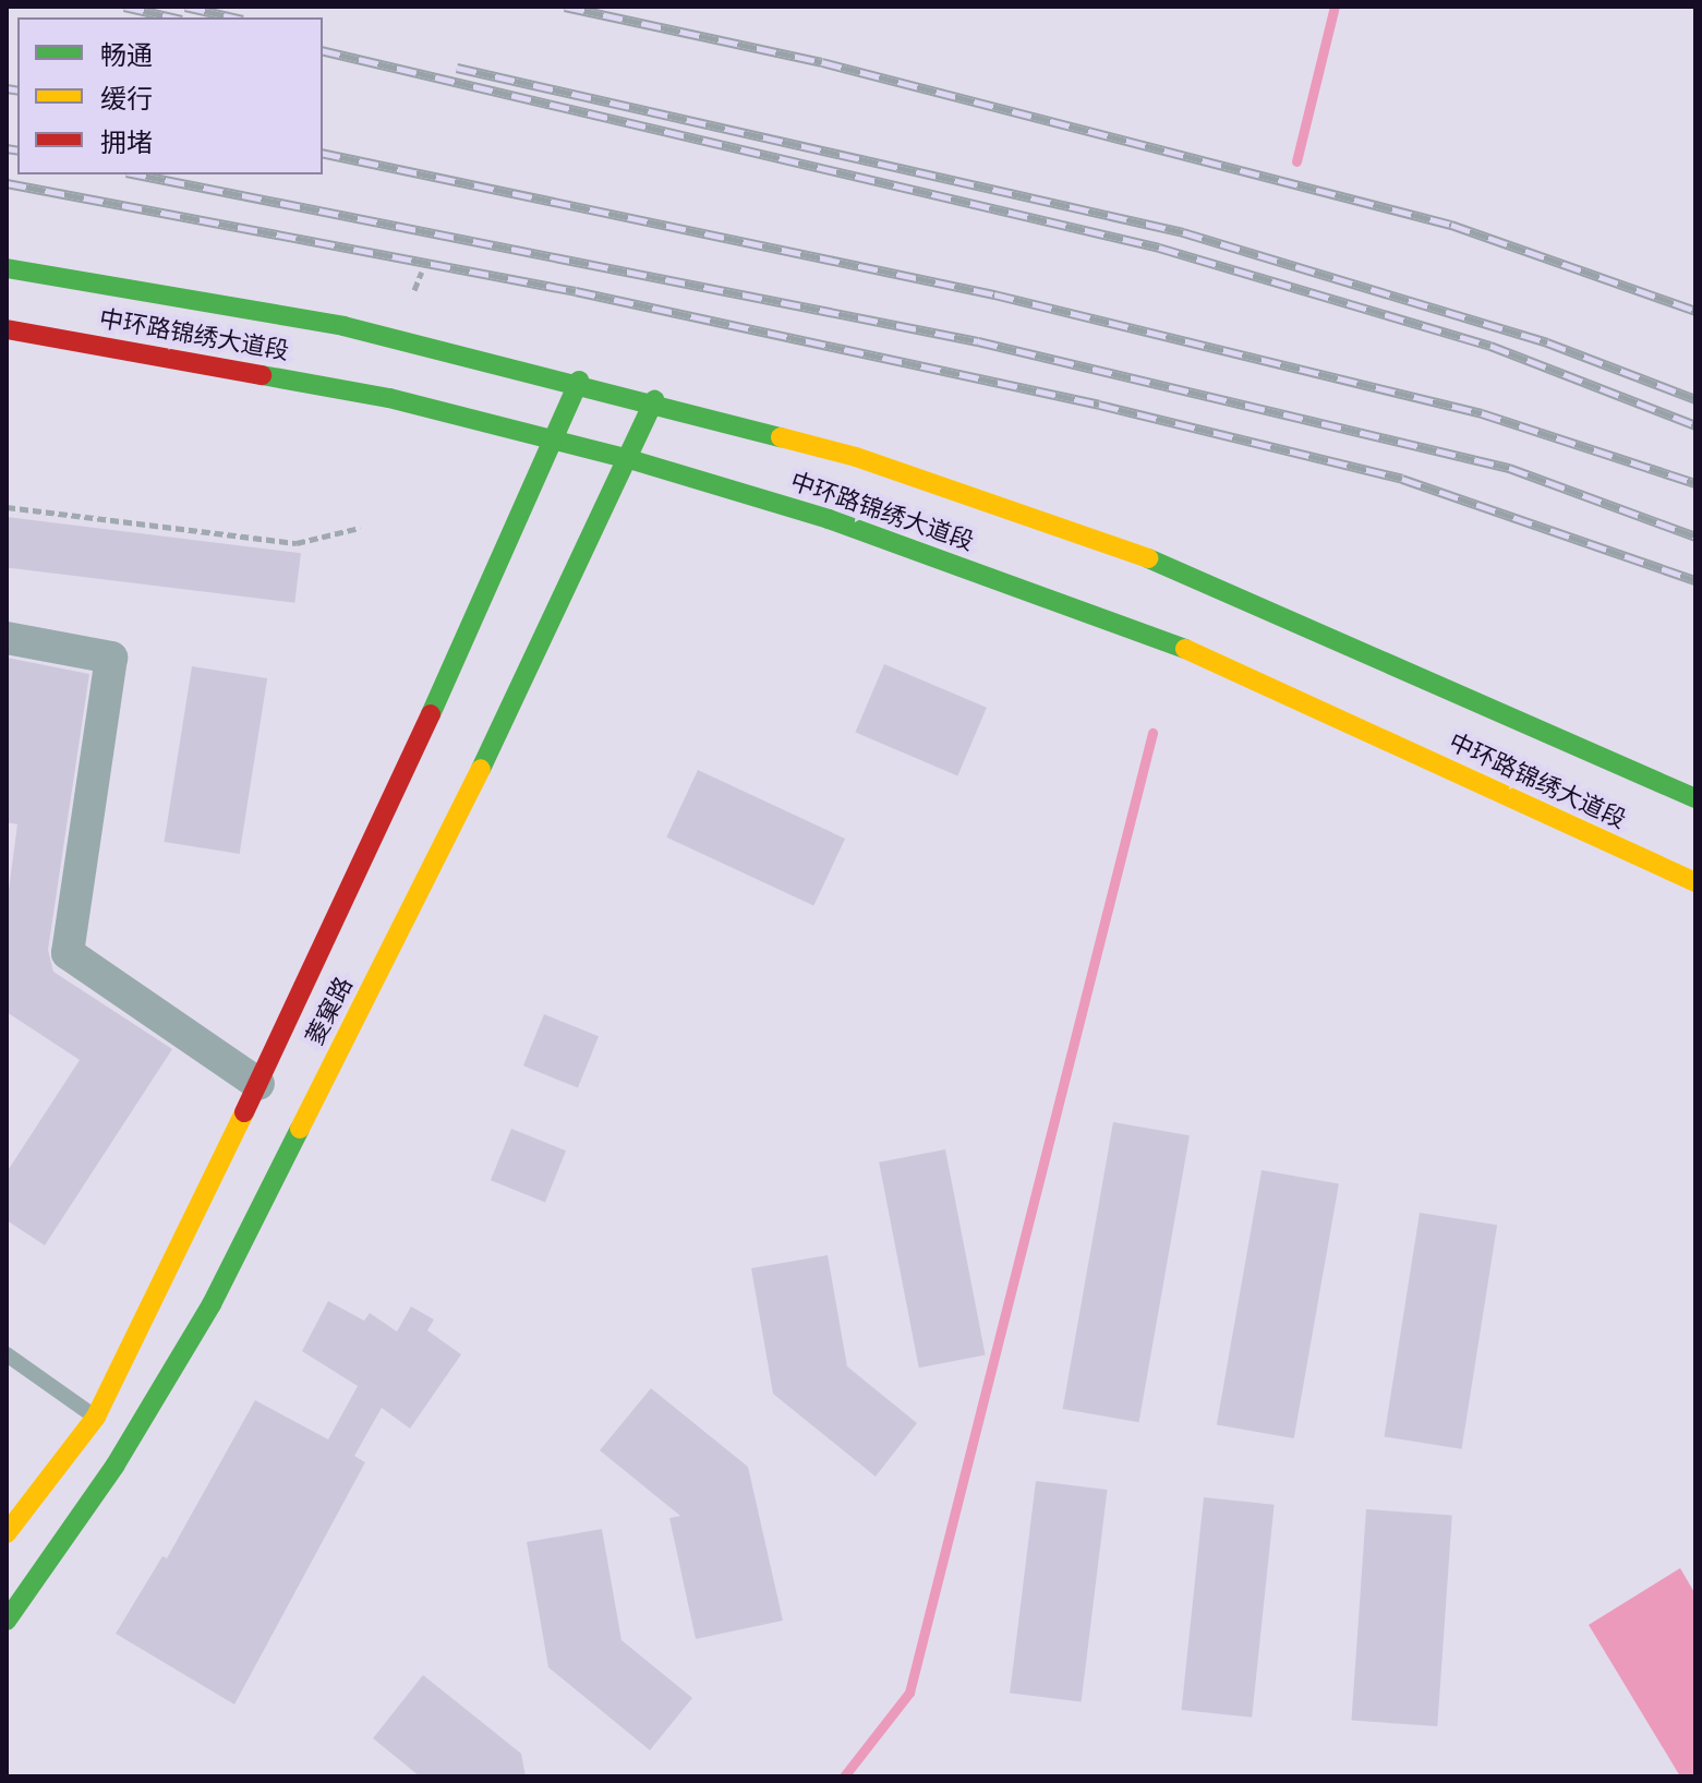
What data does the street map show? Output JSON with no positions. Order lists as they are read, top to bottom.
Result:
{
  "streets": {
    "main road": ["中环路锦绣大道段", "菱窠路"]
  },
  "crossings": [
    ["中环路锦绣大道段", "菱窠路"]
  ],
  "legend": ["畅通", "缓行", "拥堵"]
}
